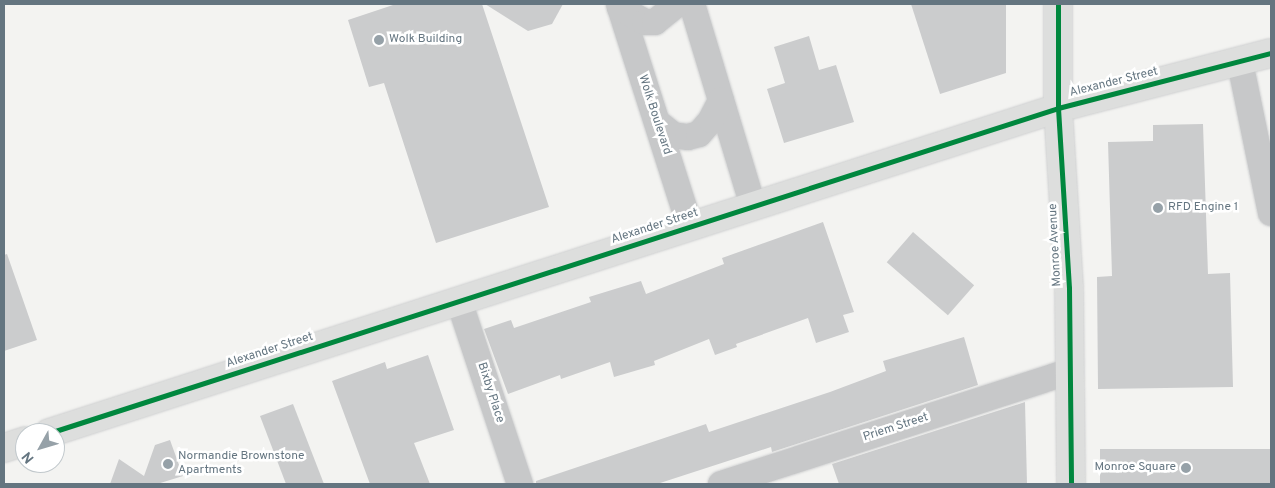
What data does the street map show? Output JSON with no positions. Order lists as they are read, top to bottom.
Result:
{
  "streets": {
    "street": [
      "Alexander Street",
      "Wolk Boulevard",
      "Monroe Avenue",
      "Bixby Place",
      "Priem Street"
    ]
  },
  "crossings": [
    ["Alexander Street", "Wolk Boulevard"],
    ["Alexander Street", "Monroe Avenue"],
    ["Alexander Street", "Bixby Place"],
    ["Monroe Avenue", "Priem Street"]
  ],
  "places": [
    "Wolk Building",
    "RFD Engine 1",
    "Normandie Brownstone Apartments",
    "Monroe Square"
  ],
  "north": "bottom left"
}
